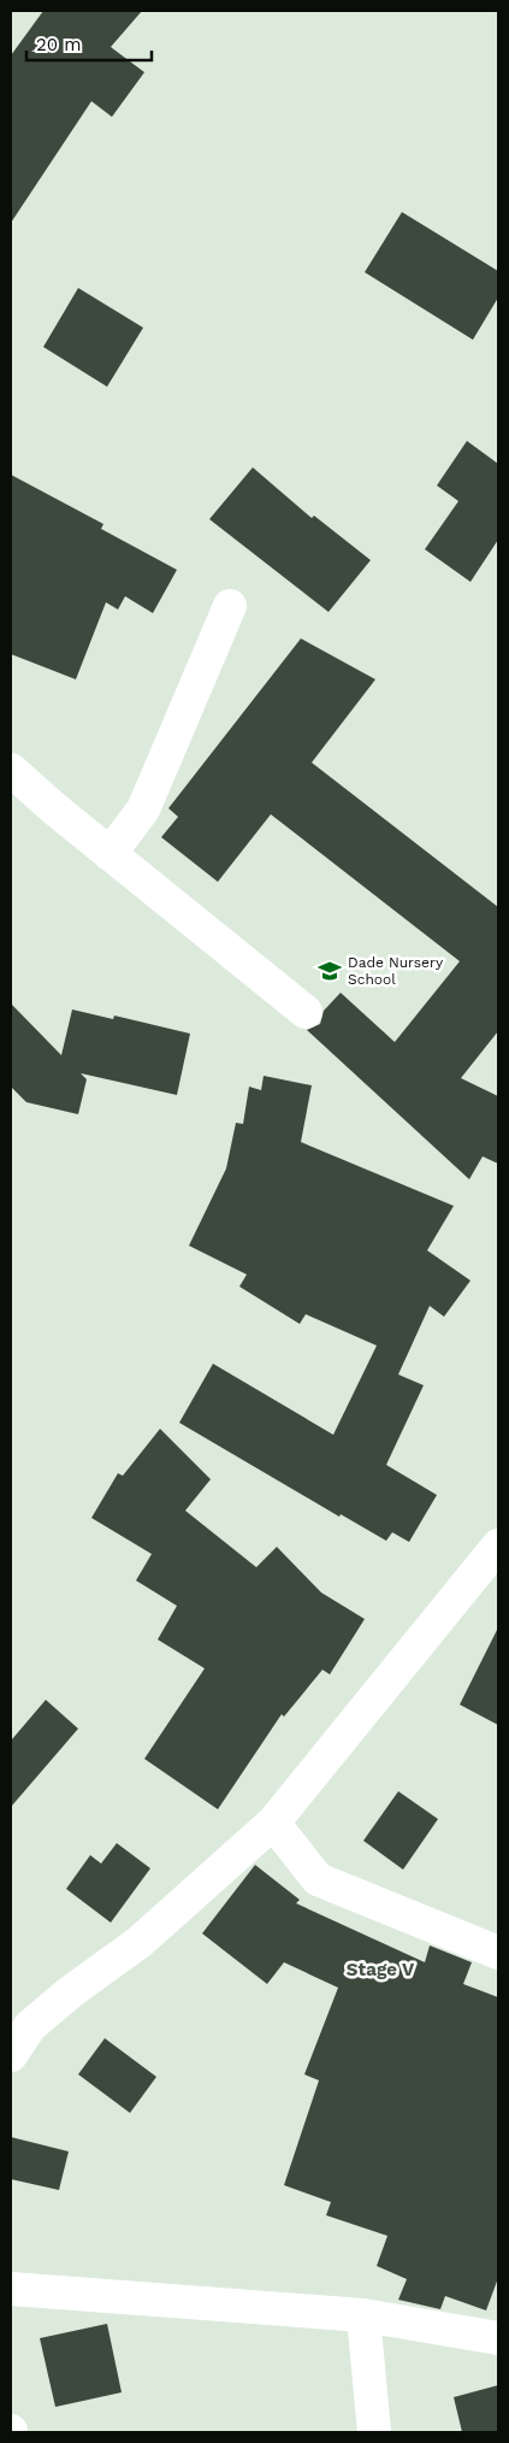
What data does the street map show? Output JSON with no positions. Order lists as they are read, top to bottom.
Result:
{
  "districts": ["Stage V"],
  "places": {
    "school or university": ["Dade Nursery School"]
  },
  "scale_bar": "20 m"
}
